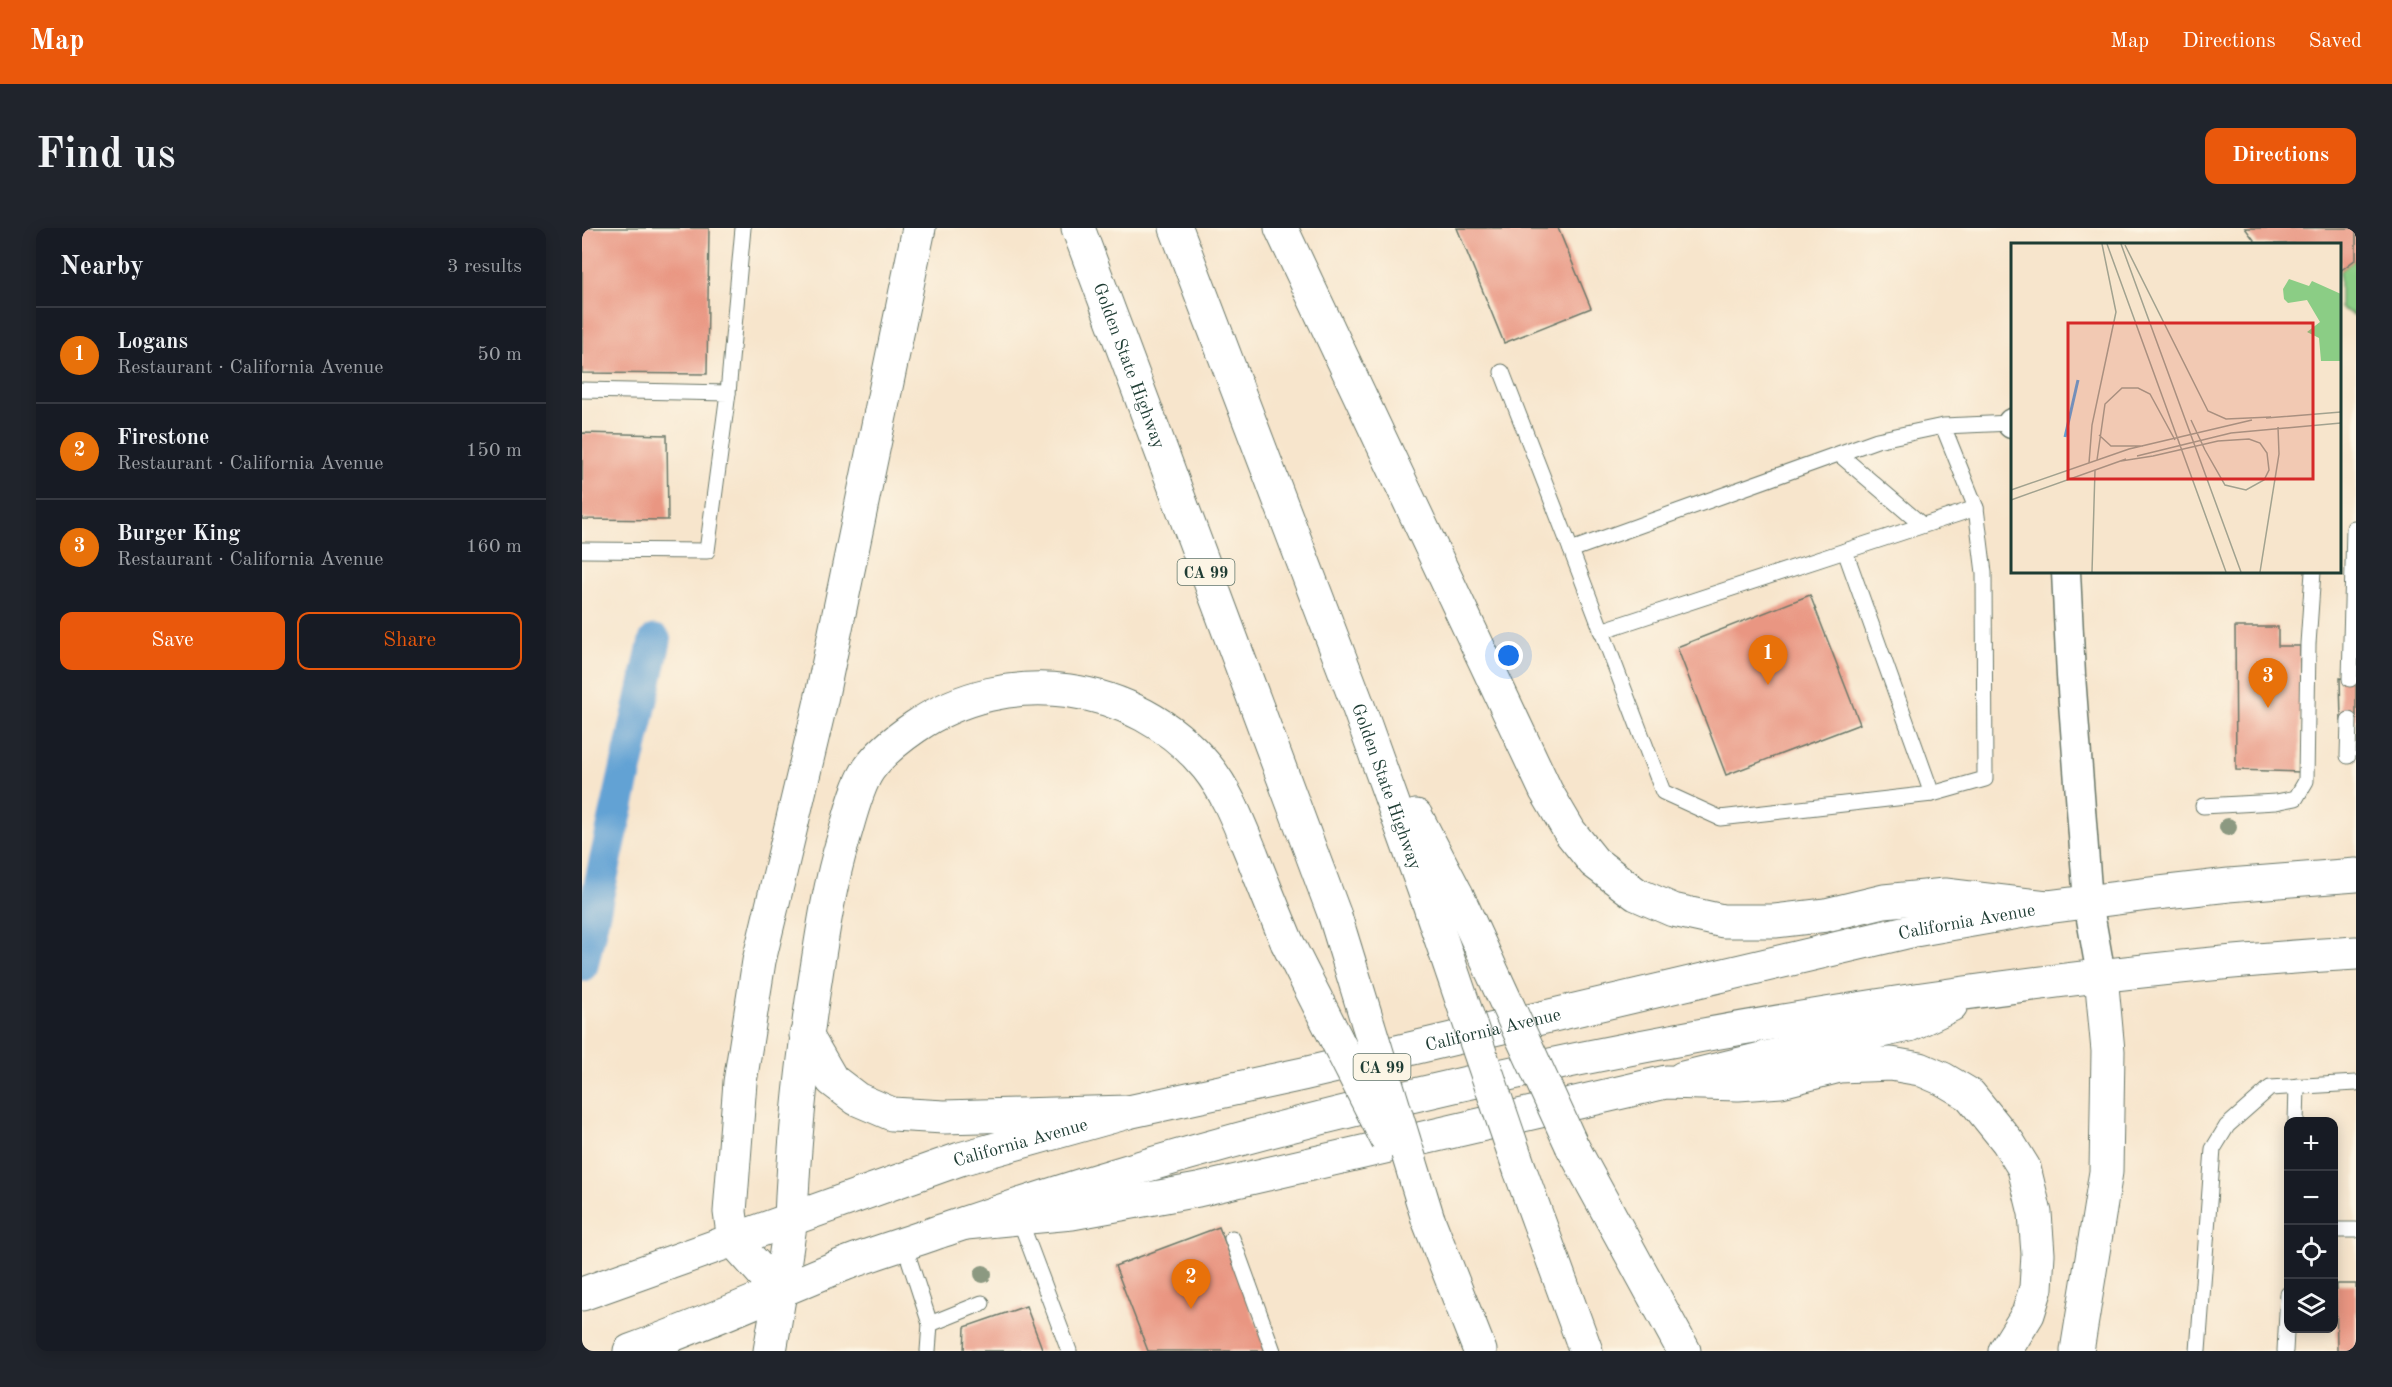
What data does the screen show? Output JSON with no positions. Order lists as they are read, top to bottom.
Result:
{
  "streets": {
    "main road": ["Golden State Highway", "CA 99", "California Avenue"]
  },
  "page": {
    "header": "Map",
    "nav": ["Map", "Directions", "Saved"],
    "buttons": [
      "Directions",
      ["Save", "Share"]
    ],
    "title": "Find us",
    "heading": ["Nearby", "3 results"],
    "list": [
      {
        "mark": "1",
        "name": "Logans",
        "note": "Restaurant · California Avenue",
        "value": "50 m"
      },
      {
        "mark": "2",
        "name": "Firestone",
        "note": "Restaurant · California Avenue",
        "value": "150 m"
      },
      {
        "mark": "3",
        "name": "Burger King",
        "note": "Restaurant · California Avenue",
        "value": "160 m"
      }
    ],
    "pins": ["1", "3", "2"],
    "map_buttons": ["+", "−"]
  }
}
